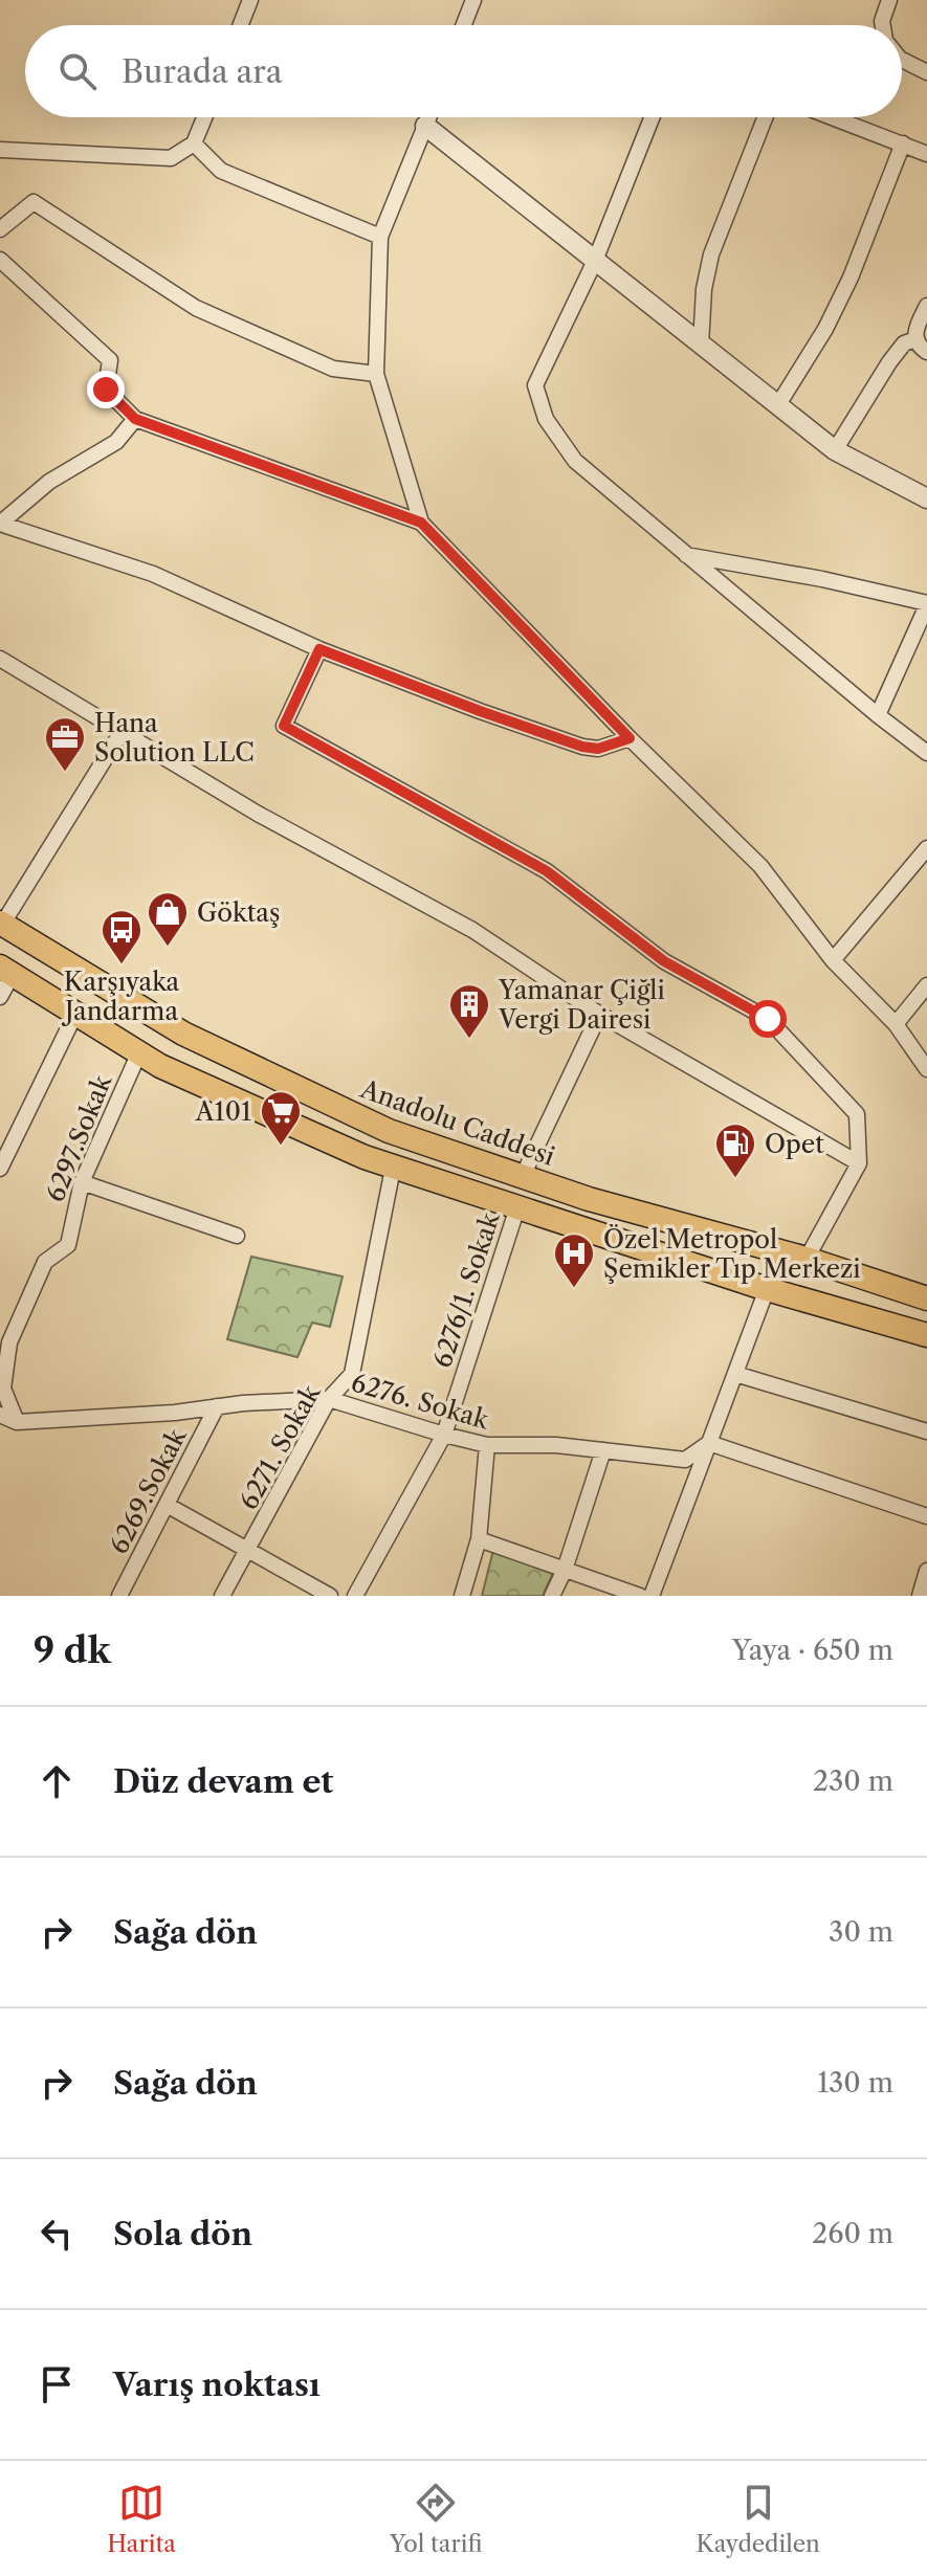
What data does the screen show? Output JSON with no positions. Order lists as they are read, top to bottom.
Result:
{
  "streets": {
    "highway": ["Anadolu Caddesi"],
    "street": [
      "6297.Sokak",
      "6276/1. Sokak",
      "6276. Sokak",
      "6271. Sokak",
      "6269.Sokak"
    ]
  },
  "crossings": [
    ["6297.Sokak", "6276. Sokak"],
    ["6276/1. Sokak", "6276. Sokak"],
    ["6276. Sokak", "6271. Sokak"],
    ["6276. Sokak", "6269.Sokak"]
  ],
  "places": {
    "office": ["Hana Solution LLC"],
    "shop": ["Göktaş"],
    "bus stop": ["Karşıyaka Jandarma"],
    "building": ["Yamanar Çiğli Vergi Dairesi"],
    "supermarket": ["A101"],
    "fuel station": ["Opet"],
    "hospital": ["Özel Metropol Şemikler Tıp Merkezi"]
  },
  "page": {
    "search": "Burada ara",
    "heading": ["9 dk", "Yaya · 650 m"],
    "list": [
      ["Düz devam et", "230 m"],
      ["Sağa dön", "30 m"],
      ["Sağa dön", "130 m"],
      ["Sola dön", "260 m"],
      "Varış noktası"
    ],
    "nav": ["Harita", "Yol tarifi", "Kaydedilen"]
  }
}
